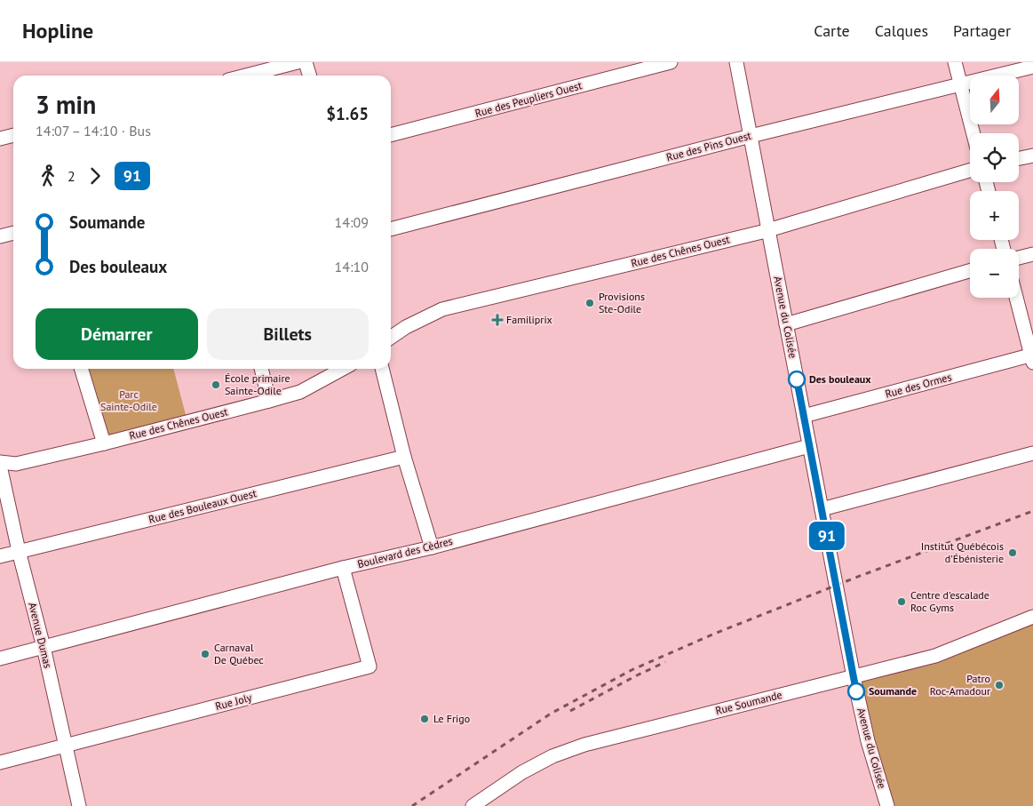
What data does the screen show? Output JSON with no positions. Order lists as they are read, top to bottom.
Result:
{
  "streets": {
    "street": [
      "Rue des Peupliers Ouest",
      "Rue des Pins Ouest",
      "Rue des Chênes Ouest",
      "Avenue du Colisée",
      "Rue des Ormes",
      "Rue des Bouleaux Ouest",
      "Boulevard des Cèdres",
      "Avenue Dumas",
      "Rue Joly",
      "Rue Soumande"
    ]
  },
  "crossings": [
    ["Rue des Pins Ouest", "Avenue du Colisée"],
    ["Rue des Chênes Ouest", "Avenue du Colisée"],
    ["Avenue du Colisée", "Rue des Ormes"],
    ["Avenue du Colisée", "Boulevard des Cèdres"],
    ["Avenue du Colisée", "Rue Soumande"],
    ["Rue des Bouleaux Ouest", "Avenue Dumas"],
    ["Boulevard des Cèdres", "Avenue Dumas"],
    ["Boulevard des Cèdres", "Rue Joly"],
    ["Avenue Dumas", "Rue Joly"]
  ],
  "parks": ["Parc Sainte-Odile"],
  "places": {
    "other": [
      "Provisions Ste-Odile",
      "Des bouleaux",
      "École primaire Sainte-Odile",
      "Institut Québécois d'Ébénisterie",
      "Centre d'escalade Roc Gyms",
      "Carnaval De Québec",
      "Patro Roc-Amadour",
      "Soumande",
      "Le Frigo"
    ],
    "health": ["Familiprix"]
  },
  "lines": ["bus line 91"],
  "north": "top",
  "page": {
    "header": "Hopline",
    "nav": ["Carte", "Calques", "Partager"],
    "on_map": "91",
    "map_buttons": ["+", "−"],
    "heading": ["3 min", "14:07 – 14:10 · Bus", "$1.65"],
    "legs": ["2", "91"],
    "list": [
      {
        "name": "Soumande",
        "value": "14:09"
      },
      {
        "name": "Des bouleaux",
        "value": "14:10"
      }
    ],
    "buttons": ["Démarrer", "Billets"]
  }
}
